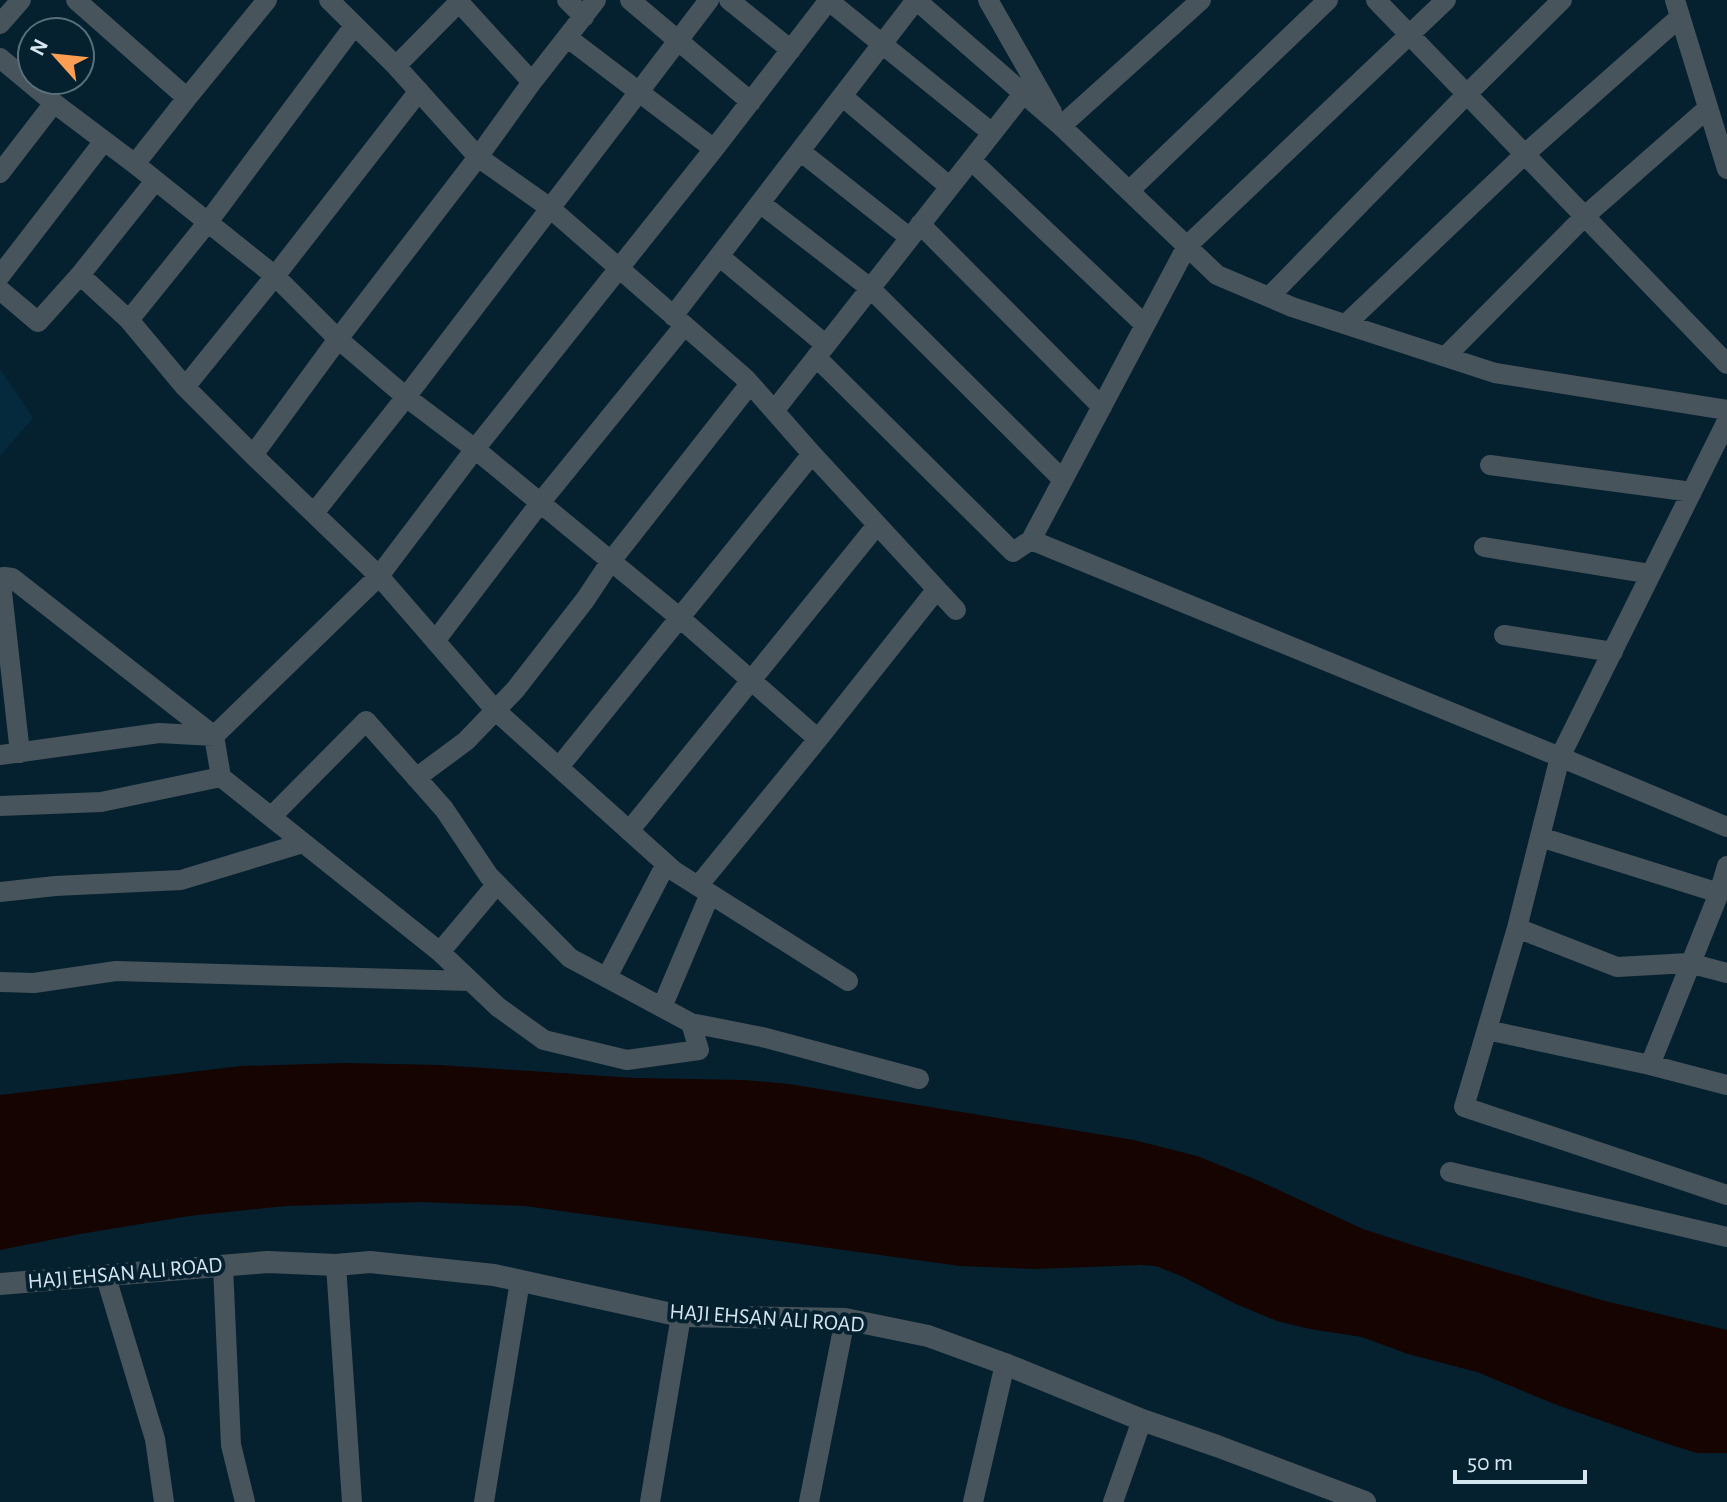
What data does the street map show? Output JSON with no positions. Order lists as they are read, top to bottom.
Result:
{
  "streets": {
    "street": ["HAJI EHSAN ALI ROAD"]
  },
  "scale_bar": "50 m",
  "north": "top left"
}
